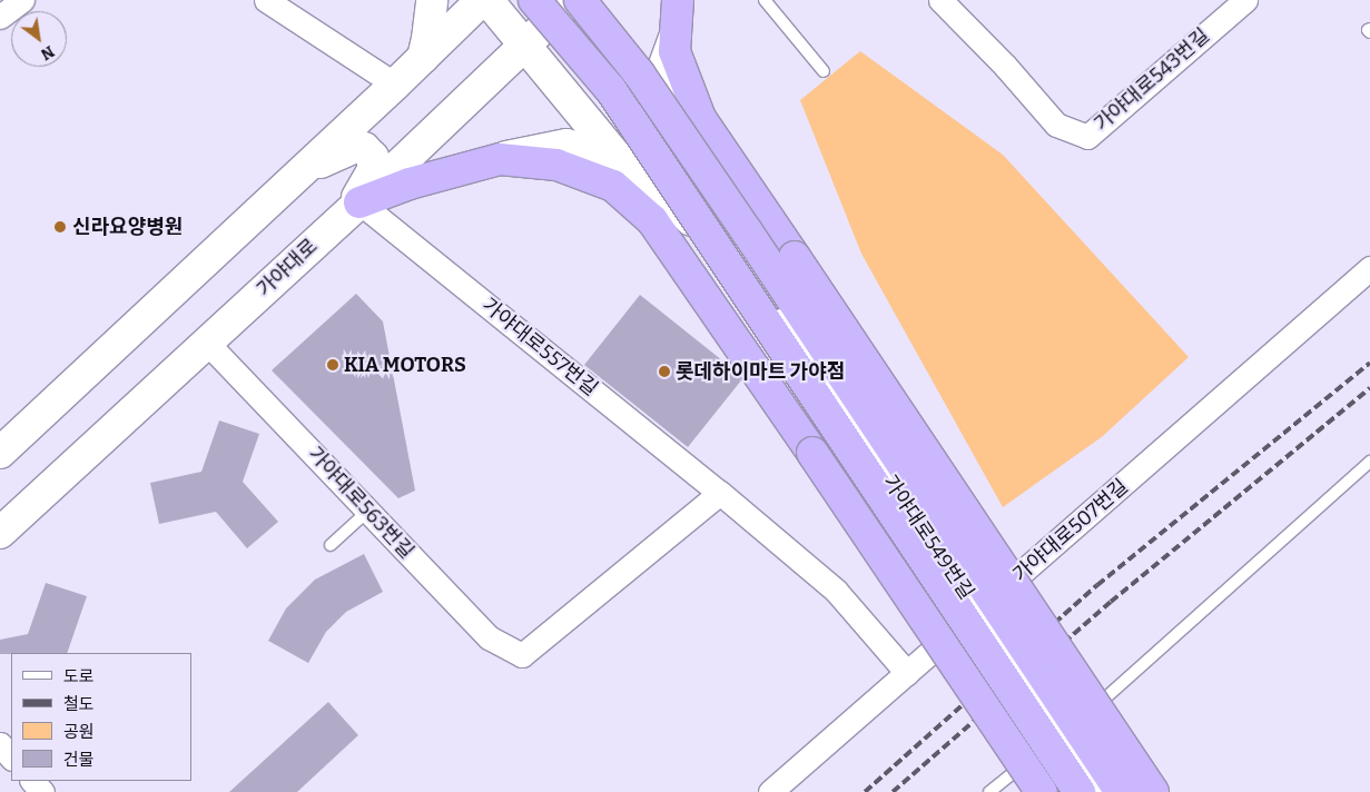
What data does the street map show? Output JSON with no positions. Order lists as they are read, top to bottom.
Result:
{
  "streets": {
    "street": [
      "가야대로543번길",
      "가야대로",
      "가야대로557번길",
      "가야대로563번길",
      "가야대로507번길",
      "가야대로549번길"
    ]
  },
  "crossings": [
    ["가야대로", "가야대로557번길"],
    ["가야대로", "가야대로563번길"],
    ["가야대로557번길", "가야대로563번길"],
    ["가야대로557번길", "가야대로507번길"]
  ],
  "places": ["신라요양병원", "KIA MOTORS", "롯데하이마트 가야점"],
  "legend": [
    "도로",
    "철도",
    "공원",
    "건물"
  ],
  "north": "bottom right"
}
